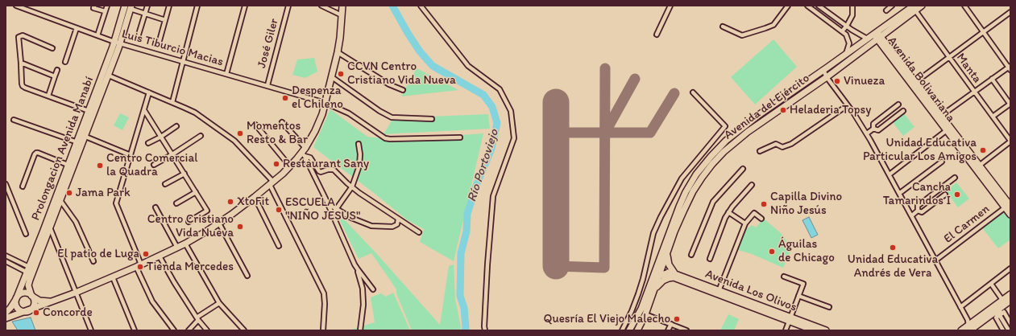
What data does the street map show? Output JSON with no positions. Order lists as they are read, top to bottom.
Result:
{
  "streets": {
    "main road": [
      "Avenida Bolivariana",
      "Avenida del Ejército",
      "Prolongacion Avenida Manabí",
      "Avenida Los Olivos"
    ],
    "street": [
      "José Giler",
      "Luis Tiburcio Macias",
      "Manta",
      "El Carmen"
    ]
  },
  "crossings": [
    ["José Giler", "Luis Tiburcio Macias"],
    ["Luis Tiburcio Macias", "Prolongacion Avenida Manabí"],
    ["Manta", "Avenida del Ejército"],
    ["Avenida Bolivariana", "Avenida del Ejército"],
    ["Avenida Bolivariana", "El Carmen"]
  ],
  "water": ["Río Portoviejo"],
  "places": [
    "CCVN Centro Cristiano Vida Nueva",
    "Vinueza",
    "Despenza el Chileno",
    "Heladeria Topsy",
    "Momentos Resto & Bar",
    "Unidad Educativa Particular Los Amigos",
    "Restaurant Sany",
    "Centro Comercial la Quadra",
    "Jama Park",
    "Cancha Tamarindos I",
    "XtoFit",
    "Capilla Divino Niño Jesús",
    "ESCUELA \"NIÑO JESUS\"",
    "Centro Cristiano Vida Nueva",
    "Unidad Educativa Andrés de Vera",
    "Águilas de Chicago",
    "El patio de Luga",
    "Tienda Mercedes",
    "Concorde",
    "Quesría El Viejo Malecho"
  ]
}
